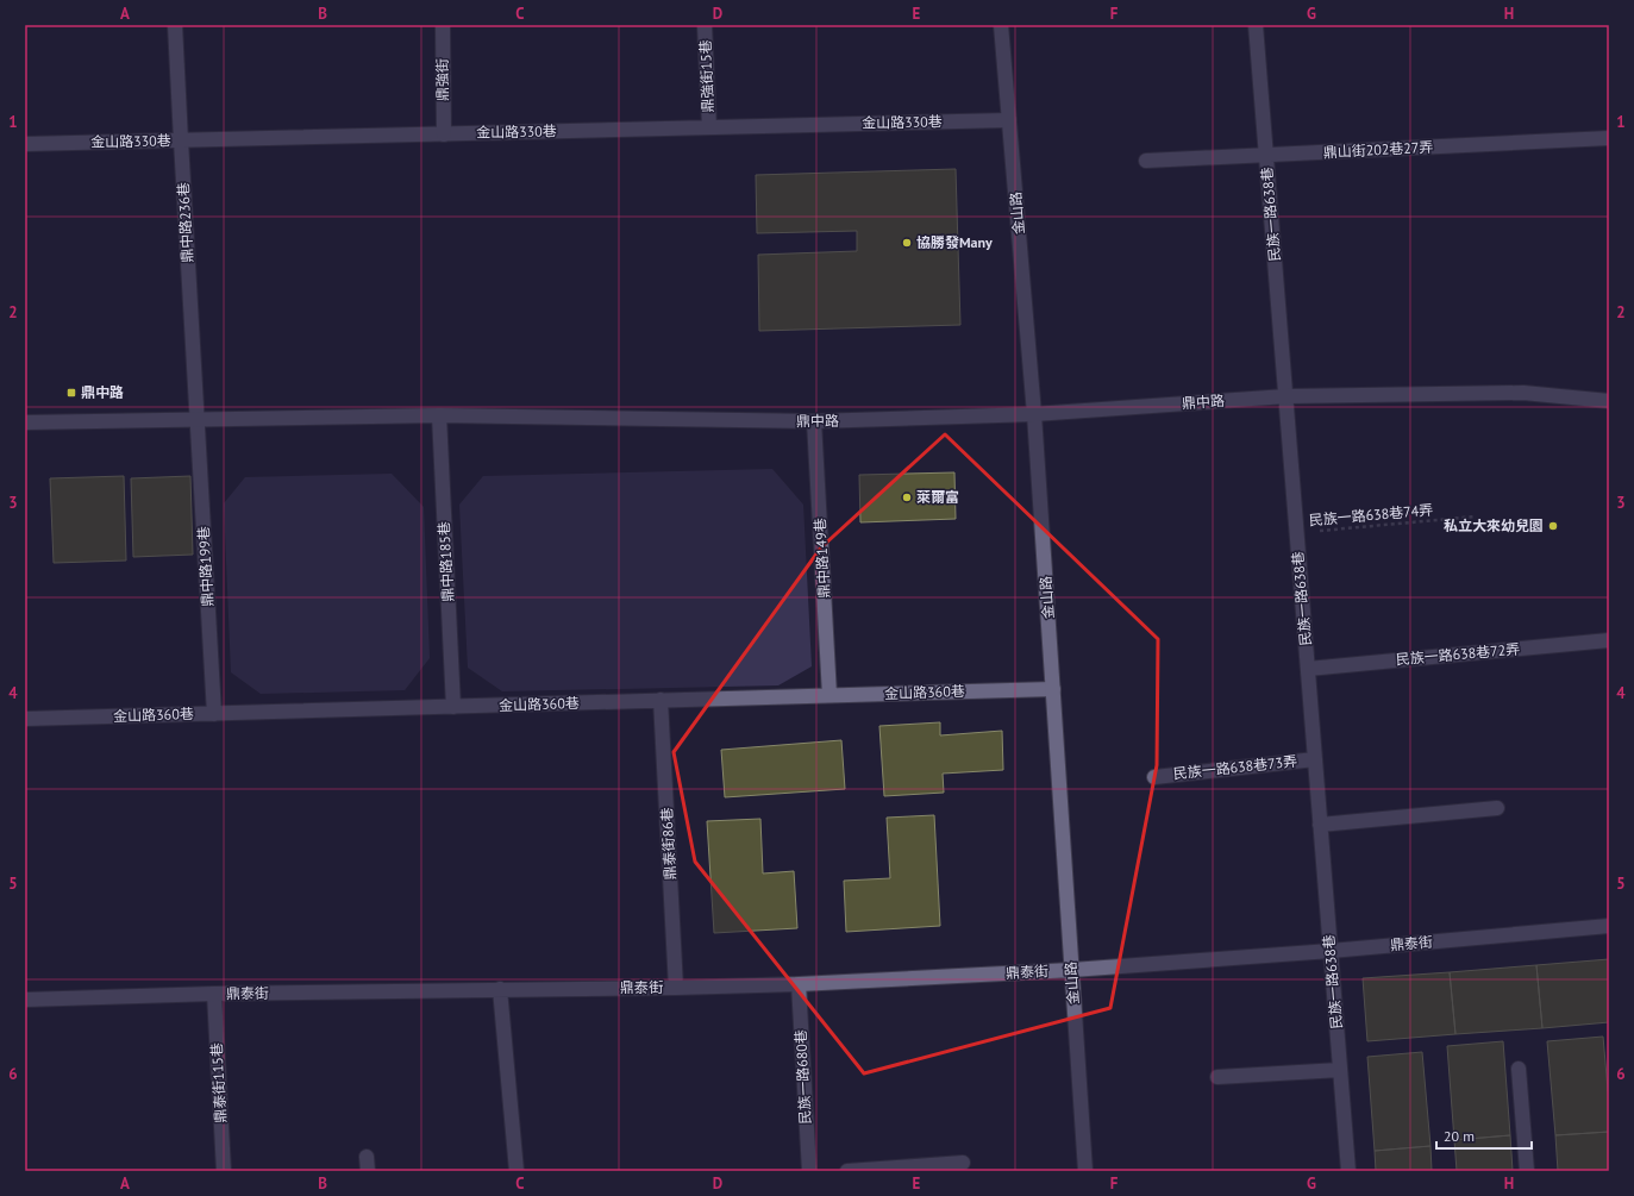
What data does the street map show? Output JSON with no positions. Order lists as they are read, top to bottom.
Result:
{
  "streets": {
    "street": [
      "鼎強街15巷",
      "鼎強街",
      "金山路330巷",
      "鼎山街202巷27弄",
      "金山路",
      "民族一路638巷",
      "鼎中路236巷",
      "鼎中路",
      "鼎中路149巷",
      "鼎中路185巷",
      "鼎中路199巷",
      "民族一路638巷72弄",
      "金山路360巷",
      "民族一路638巷73弄",
      "鼎泰街86巷",
      "鼎泰街",
      "民族一路680巷",
      "鼎泰街115巷"
    ],
    "path": ["民族一路638巷74弄"]
  },
  "crossings": [
    ["鼎強街15巷", "金山路330巷"],
    ["鼎強街", "金山路330巷"],
    ["金山路330巷", "金山路"],
    ["金山路330巷", "鼎中路236巷"],
    ["鼎山街202巷27弄", "民族一路638巷"],
    ["金山路", "鼎中路"],
    ["金山路", "金山路360巷"],
    ["金山路", "鼎泰街"],
    ["民族一路638巷", "鼎中路"],
    ["民族一路638巷", "民族一路638巷74弄"],
    ["民族一路638巷", "民族一路638巷72弄"],
    ["民族一路638巷", "民族一路638巷73弄"],
    ["民族一路638巷", "鼎泰街"],
    ["鼎中路236巷", "鼎中路"],
    ["鼎中路236巷", "鼎中路199巷"],
    ["鼎中路", "鼎中路149巷"],
    ["鼎中路", "鼎中路185巷"],
    ["鼎中路", "鼎中路199巷"],
    ["鼎中路149巷", "金山路360巷"],
    ["鼎中路185巷", "金山路360巷"],
    ["鼎中路199巷", "金山路360巷"],
    ["金山路360巷", "鼎泰街86巷"],
    ["鼎泰街86巷", "鼎泰街"],
    ["鼎泰街", "民族一路680巷"],
    ["鼎泰街", "鼎泰街115巷"]
  ],
  "places": {
    "other": ["協勝發Many", "萊爾富", "私立大來幼兒園"],
    "transit": ["鼎中路"]
  },
  "scale_bar": "20 m",
  "grid": {
    "columns": [
      "A",
      "B",
      "C",
      "D",
      "E",
      "F",
      "G",
      "H"
    ],
    "rows": [
      "1",
      "2",
      "3",
      "4",
      "5",
      "6"
    ]
  }
}
